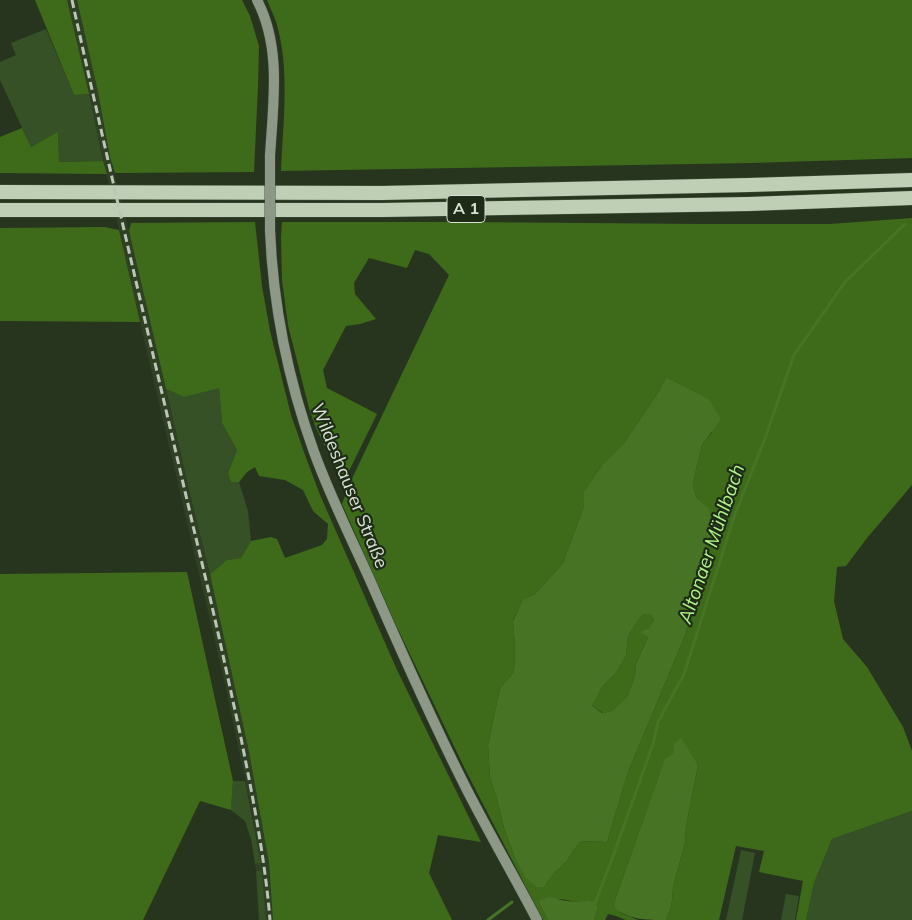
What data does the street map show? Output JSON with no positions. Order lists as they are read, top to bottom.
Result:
{
  "streets": {
    "highway": ["A 1"],
    "main road": ["Wildeshauser Straße"]
  },
  "water": ["Altonaer Mühlbach"]
}
